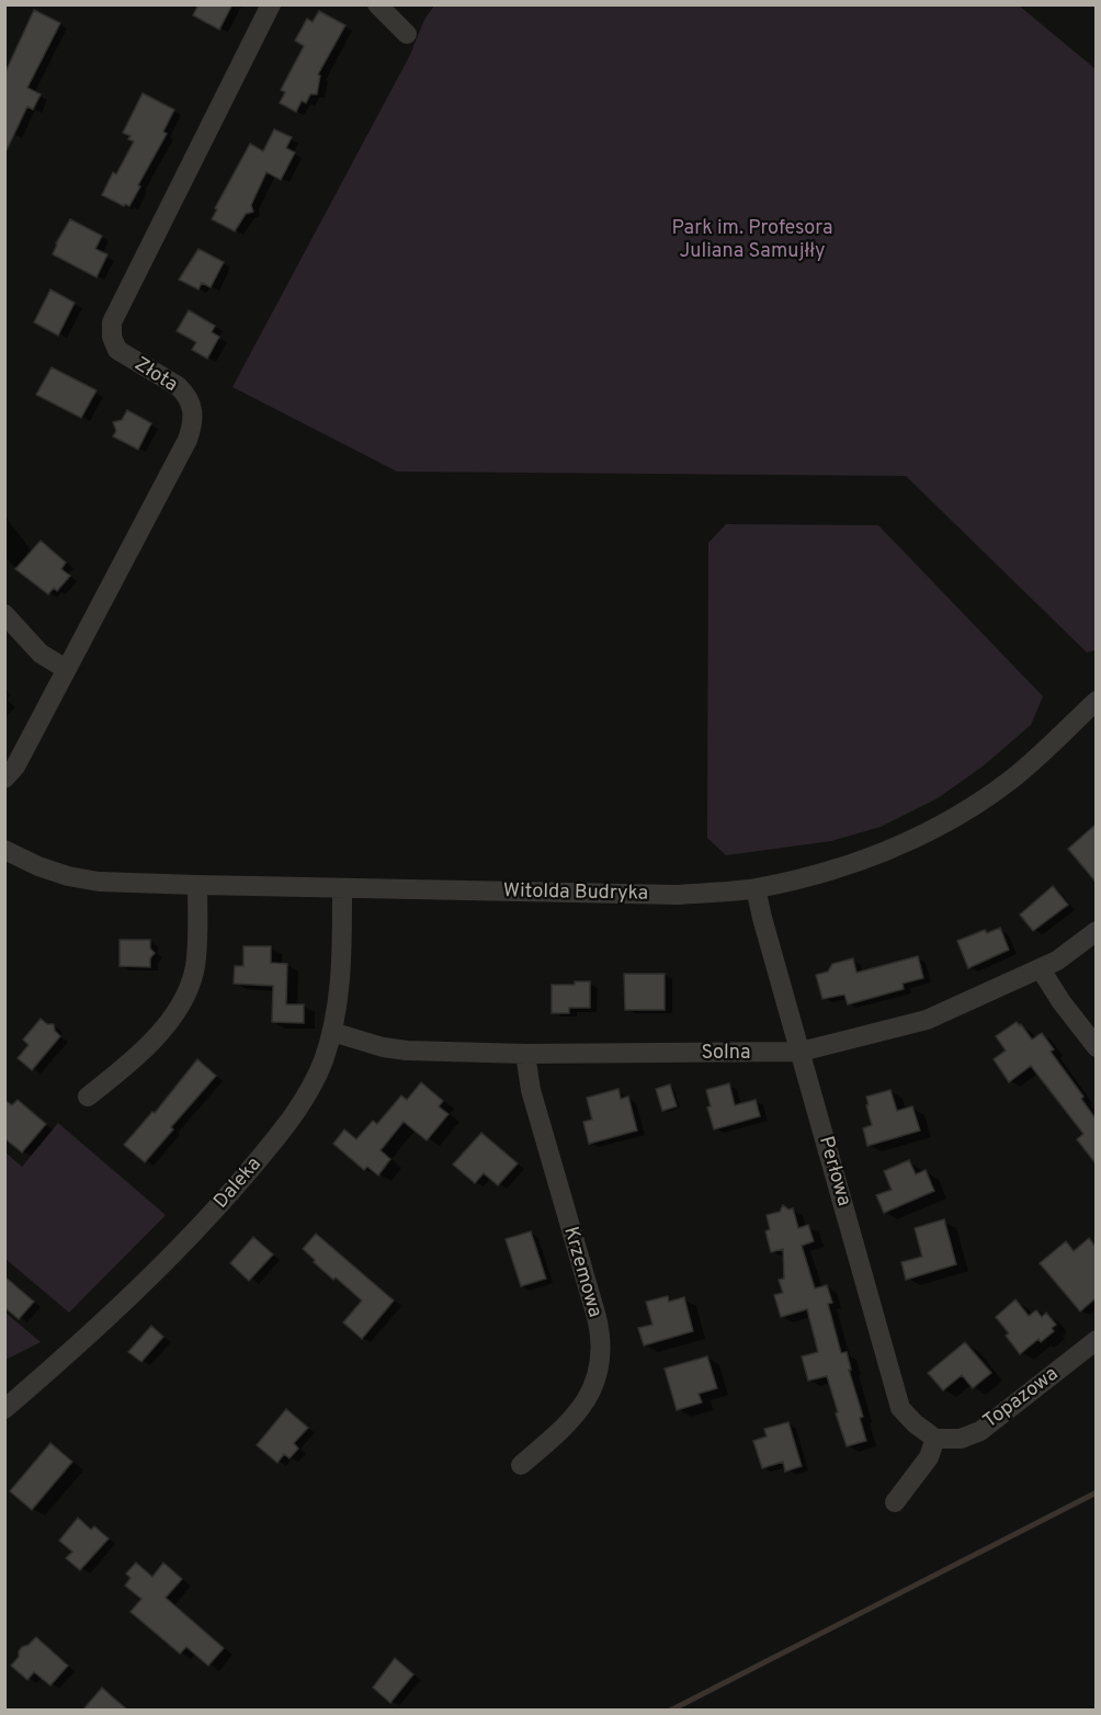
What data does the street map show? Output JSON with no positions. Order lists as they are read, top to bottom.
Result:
{
  "streets": {
    "street": [
      "Złota",
      "Witolda Budryka",
      "Solna",
      "Perłowa",
      "Daleka",
      "Krzemowa",
      "Topazowa"
    ]
  },
  "crossings": [
    ["Witolda Budryka", "Perłowa"],
    ["Witolda Budryka", "Daleka"],
    ["Solna", "Perłowa"],
    ["Solna", "Daleka"],
    ["Solna", "Krzemowa"],
    ["Perłowa", "Topazowa"]
  ],
  "parks": ["Park im. Profesora Juliana Samujłły"]
}
